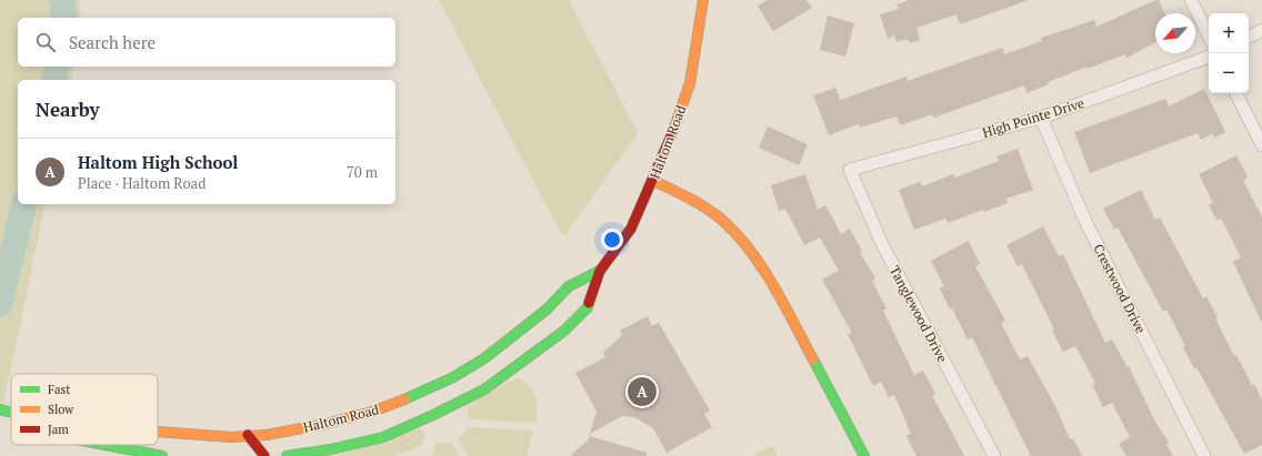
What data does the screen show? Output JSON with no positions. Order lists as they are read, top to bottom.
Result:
{
  "streets": {
    "main road": ["Haltom Road"],
    "street": ["High Pointe Drive", "Crestwood Drive", "Tanglewood Drive"]
  },
  "crossings": [
    ["High Pointe Drive", "Crestwood Drive"],
    ["High Pointe Drive", "Tanglewood Drive"]
  ],
  "legend": ["Fast", "Slow", "Jam"],
  "north": "bottom left",
  "page": {
    "map_buttons": ["+", "−"],
    "search": "Search here",
    "heading": "Nearby",
    "list": [
      {
        "mark": "A",
        "name": "Haltom High School",
        "note": "Place · Haltom Road",
        "value": "70 m"
      }
    ],
    "pins": "A"
  }
}
